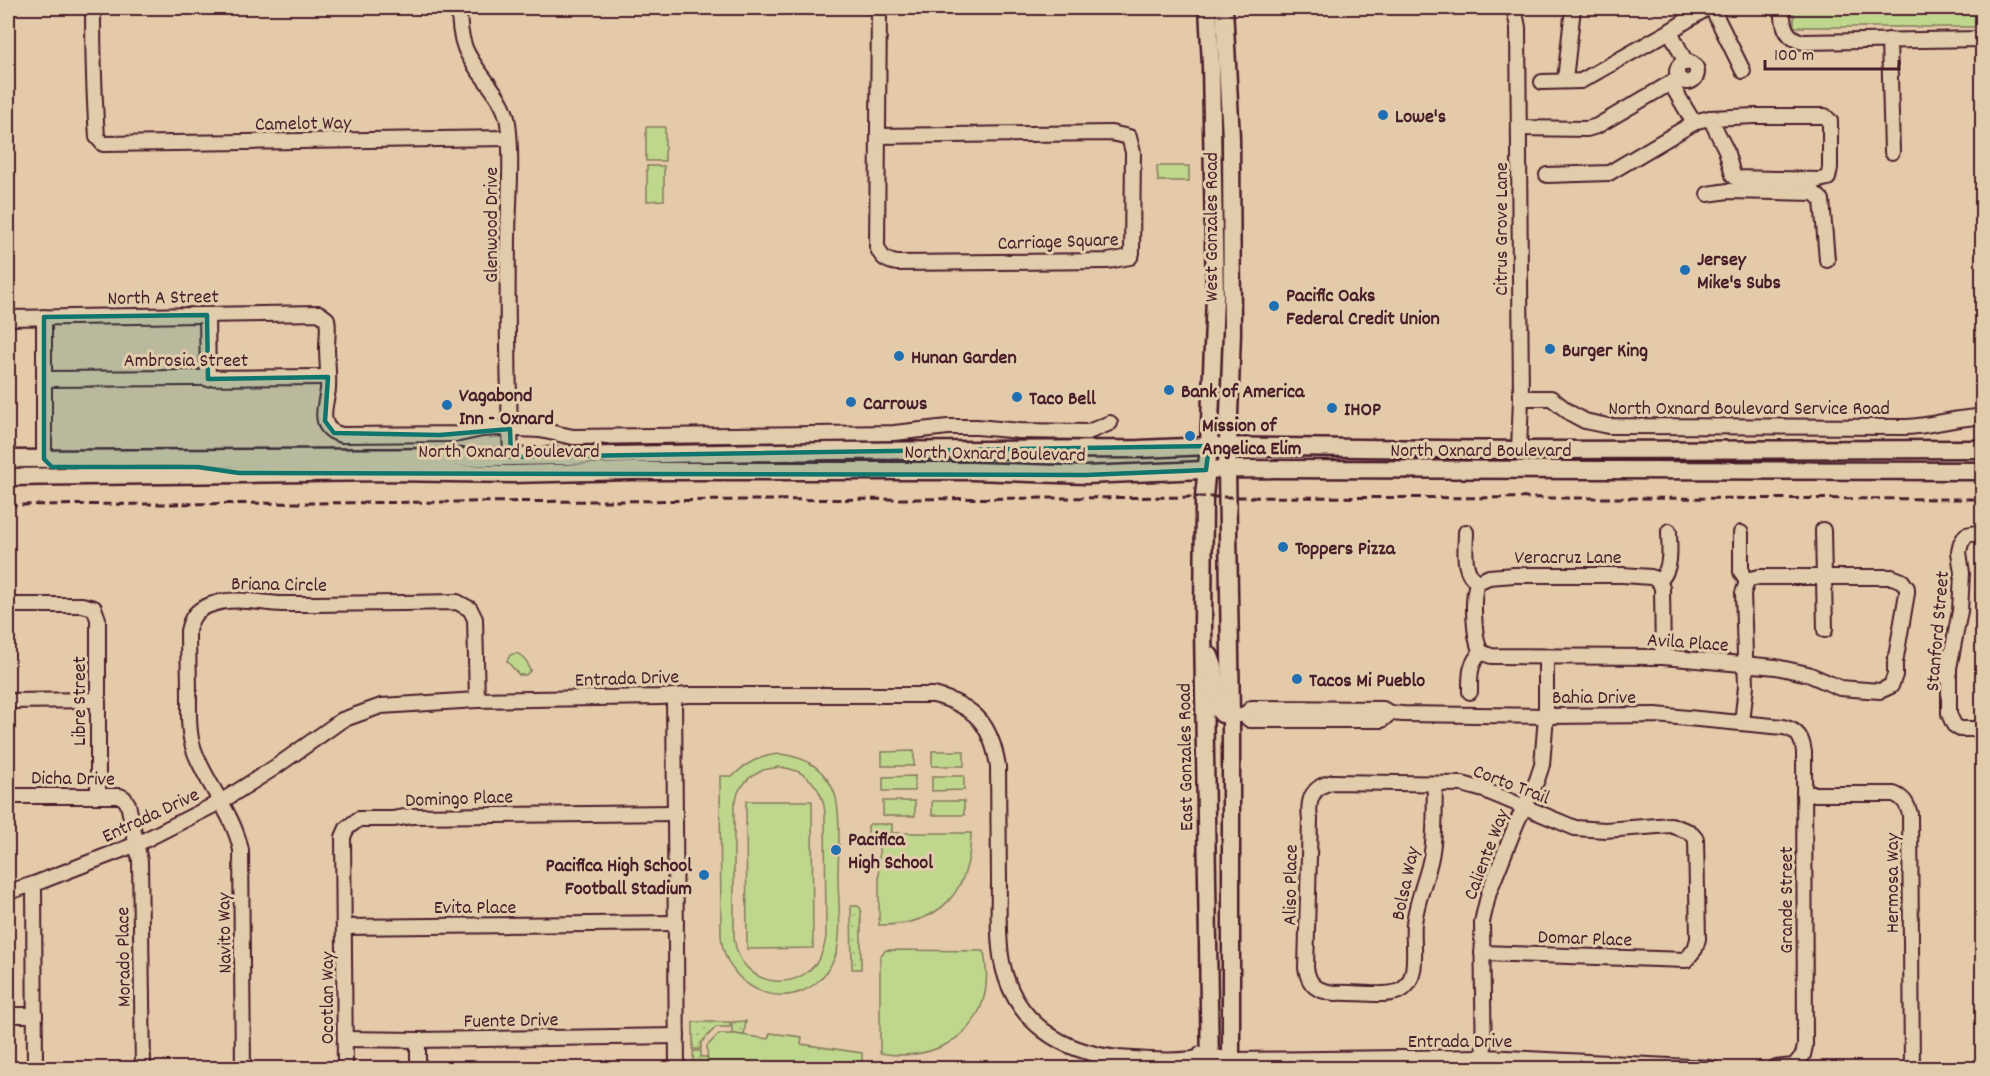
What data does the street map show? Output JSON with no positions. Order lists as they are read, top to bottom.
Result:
{
  "streets": {
    "main road": ["West Gonzales Road", "North Oxnard Boulevard", "East Gonzales Road"],
    "street": [
      "Camelot Way",
      "Glenwood Drive",
      "Citrus Grove Lane",
      "Carriage Square",
      "North A Street",
      "Ambrosia Street",
      "North Oxnard Boulevard Service Road",
      "Veracruz Lane",
      "Briana Circle",
      "Stanford Street",
      "Avila Place",
      "Entrada Drive",
      "Bahia Drive",
      "Libre Street",
      "Dicha Drive",
      "Corto Trail",
      "Domingo Place",
      "Caliente Way",
      "Bolsa Way",
      "Hermosa Way",
      "Aliso Place",
      "Grande Street",
      "Evita Place",
      "Navito Way",
      "Domar Place",
      "Morado Place",
      "Ocotlan Way",
      "Fuente Drive"
    ]
  },
  "crossings": [
    ["Camelot Way", "Glenwood Drive"],
    ["Glenwood Drive", "North Oxnard Boulevard"],
    ["West Gonzales Road", "North Oxnard Boulevard"],
    ["West Gonzales Road", "East Gonzales Road"],
    ["Citrus Grove Lane", "North Oxnard Boulevard Service Road"],
    ["Citrus Grove Lane", "North Oxnard Boulevard"],
    ["North A Street", "Ambrosia Street"],
    ["North Oxnard Boulevard", "East Gonzales Road"],
    ["Briana Circle", "Entrada Drive"],
    ["Briana Circle", "Navito Way"],
    ["Avila Place", "Caliente Way"],
    ["Entrada Drive", "East Gonzales Road"],
    ["Entrada Drive", "Dicha Drive"],
    ["Entrada Drive", "Caliente Way"],
    ["Entrada Drive", "Navito Way"],
    ["Entrada Drive", "Morado Place"],
    ["Bahia Drive", "Caliente Way"],
    ["Bahia Drive", "Grande Street"],
    ["Libre Street", "Dicha Drive"],
    ["Dicha Drive", "Morado Place"],
    ["Corto Trail", "Caliente Way"],
    ["Corto Trail", "Bolsa Way"],
    ["Corto Trail", "Aliso Place"],
    ["Corto Trail", "Domar Place"],
    ["Domingo Place", "Evita Place"],
    ["Domingo Place", "Ocotlan Way"],
    ["Caliente Way", "Domar Place"],
    ["Bolsa Way", "Aliso Place"],
    ["Hermosa Way", "Grande Street"],
    ["Evita Place", "Ocotlan Way"],
    ["Ocotlan Way", "Fuente Drive"]
  ],
  "places": [
    "Lowe's",
    "Jersey Mike's Subs",
    "Pacific Oaks Federal Credit Union",
    "Burger King",
    "Hunan Garden",
    "Bank of America",
    "Taco Bell",
    "Carrows",
    "Vagabond Inn - Oxnard",
    "IHOP",
    "Mission of Angelica Elim",
    "Toppers Pizza",
    "Tacos Mi Pueblo",
    "Pacifica High School",
    "Pacifica High School Football Stadium"
  ],
  "scale_bar": "100 m"
}
